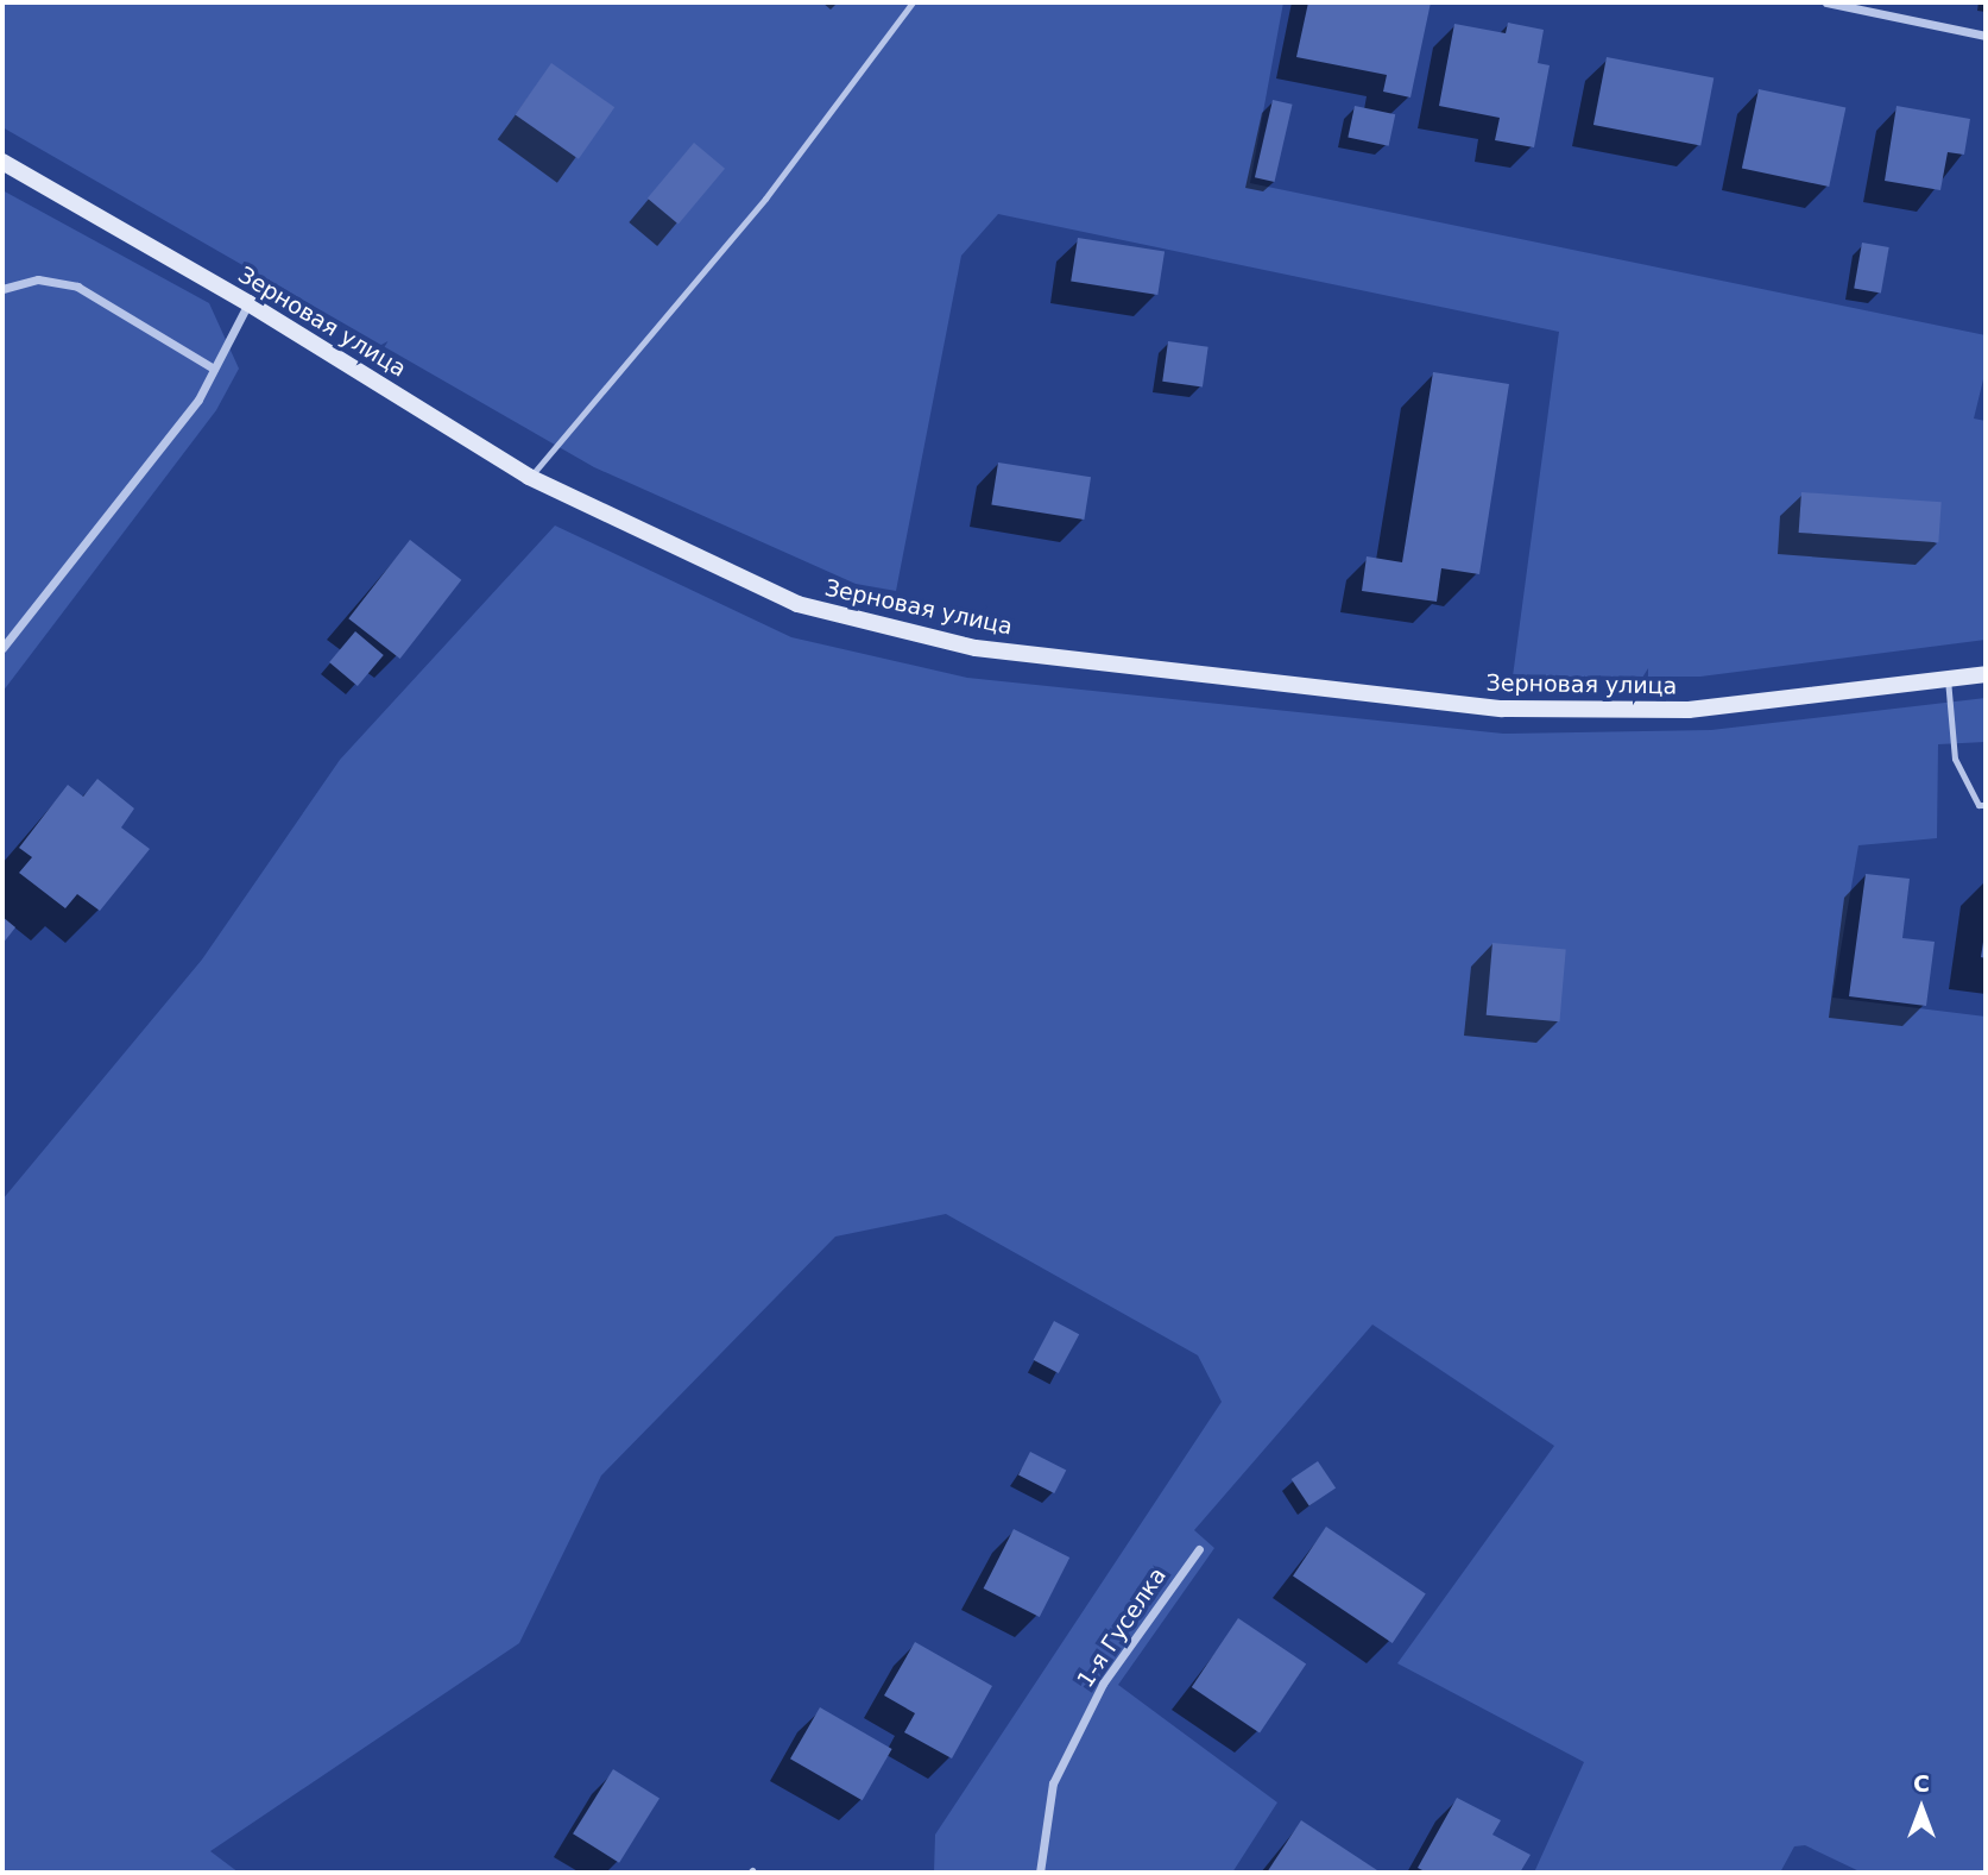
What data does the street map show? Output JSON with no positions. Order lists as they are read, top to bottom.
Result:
{
  "streets": {
    "street": ["Зерновая улица", "1-я Гуселка"]
  },
  "north": "top"
}
